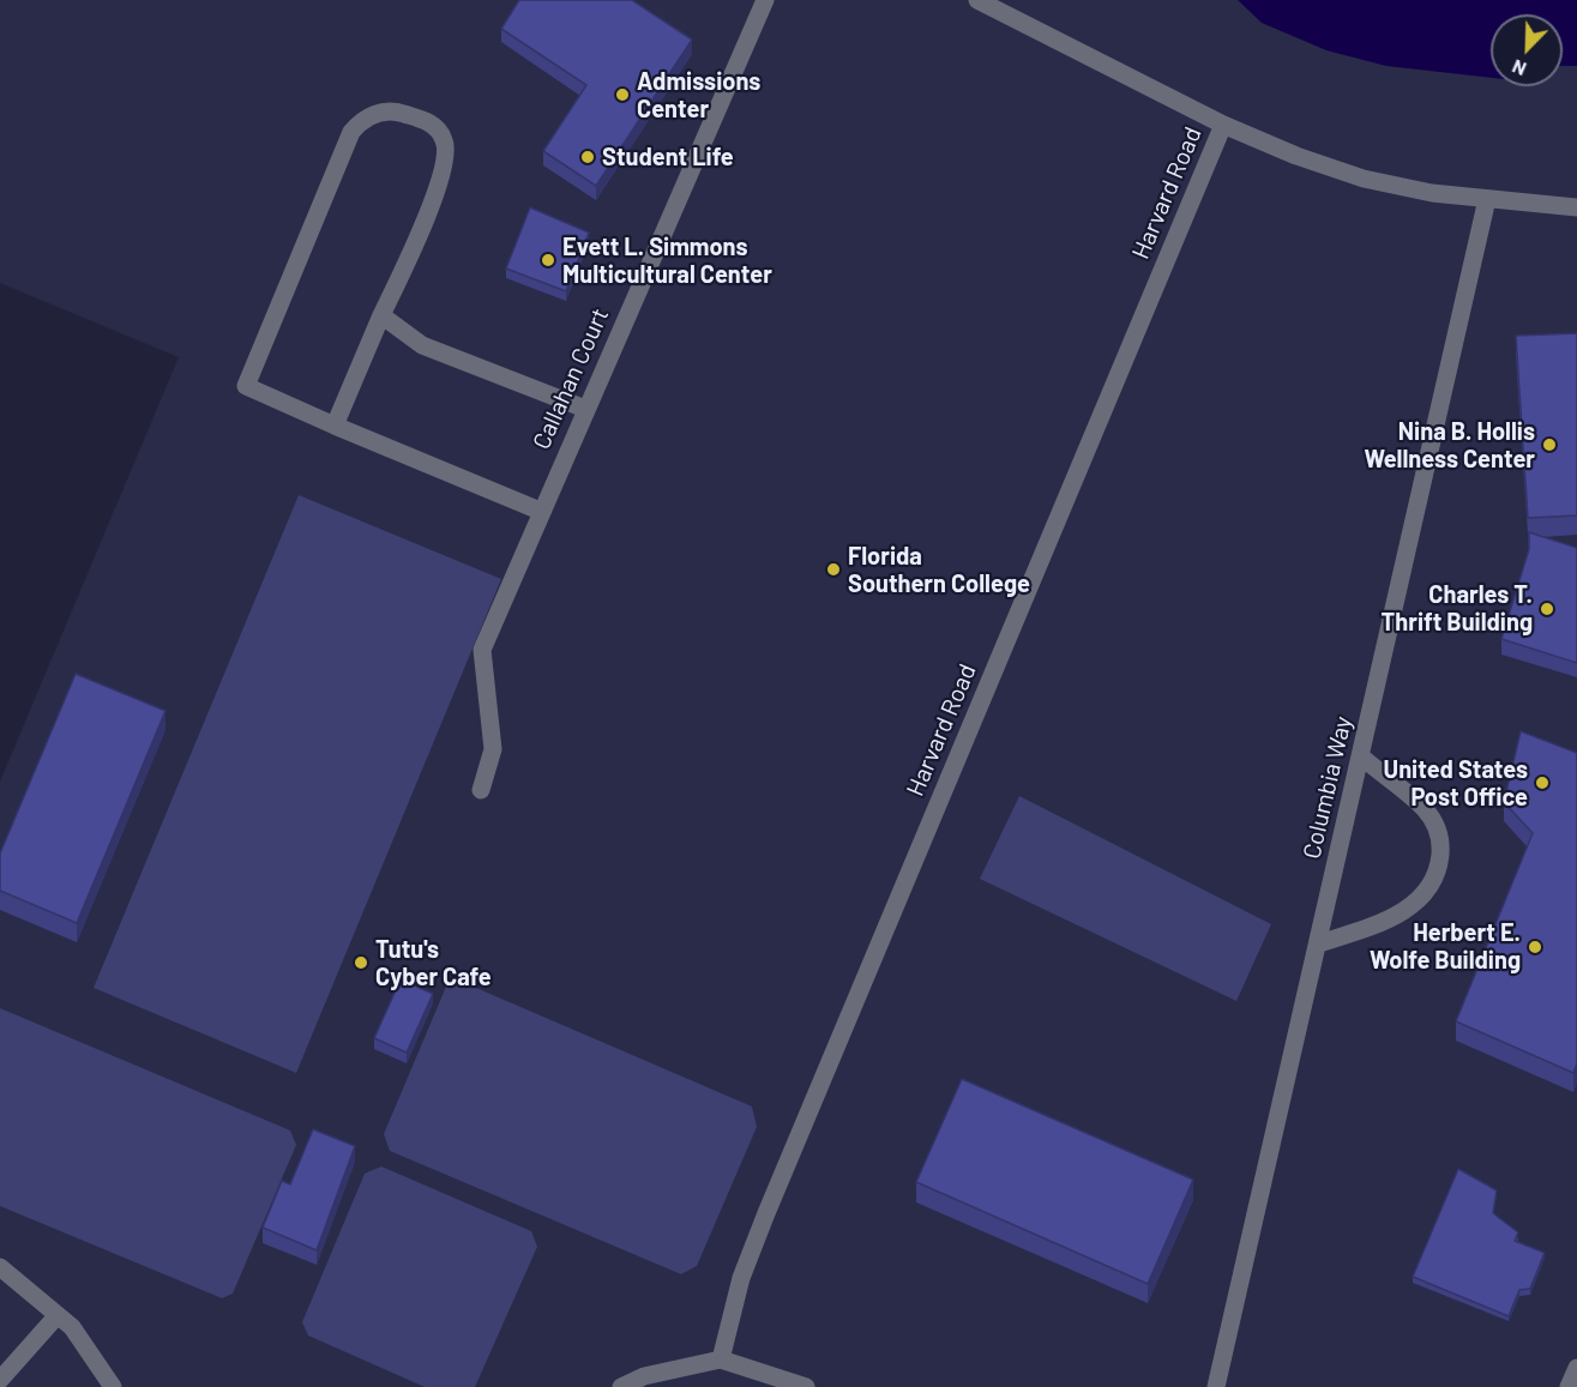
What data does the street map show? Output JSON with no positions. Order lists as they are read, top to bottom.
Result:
{
  "streets": {
    "street": ["Harvard Road", "Callahan Court", "Columbia Way"]
  },
  "places": [
    "Admissions Center",
    "Student Life",
    "Evett L. Simmons Multicultural Center",
    "Nina B. Hollis Wellness Center",
    "Florida Southern College",
    "Charles T. Thrift Building",
    "United States Post Office",
    "Herbert E. Wolfe Building",
    "Tutu's Cyber Cafe"
  ],
  "north": "bottom left"
}
